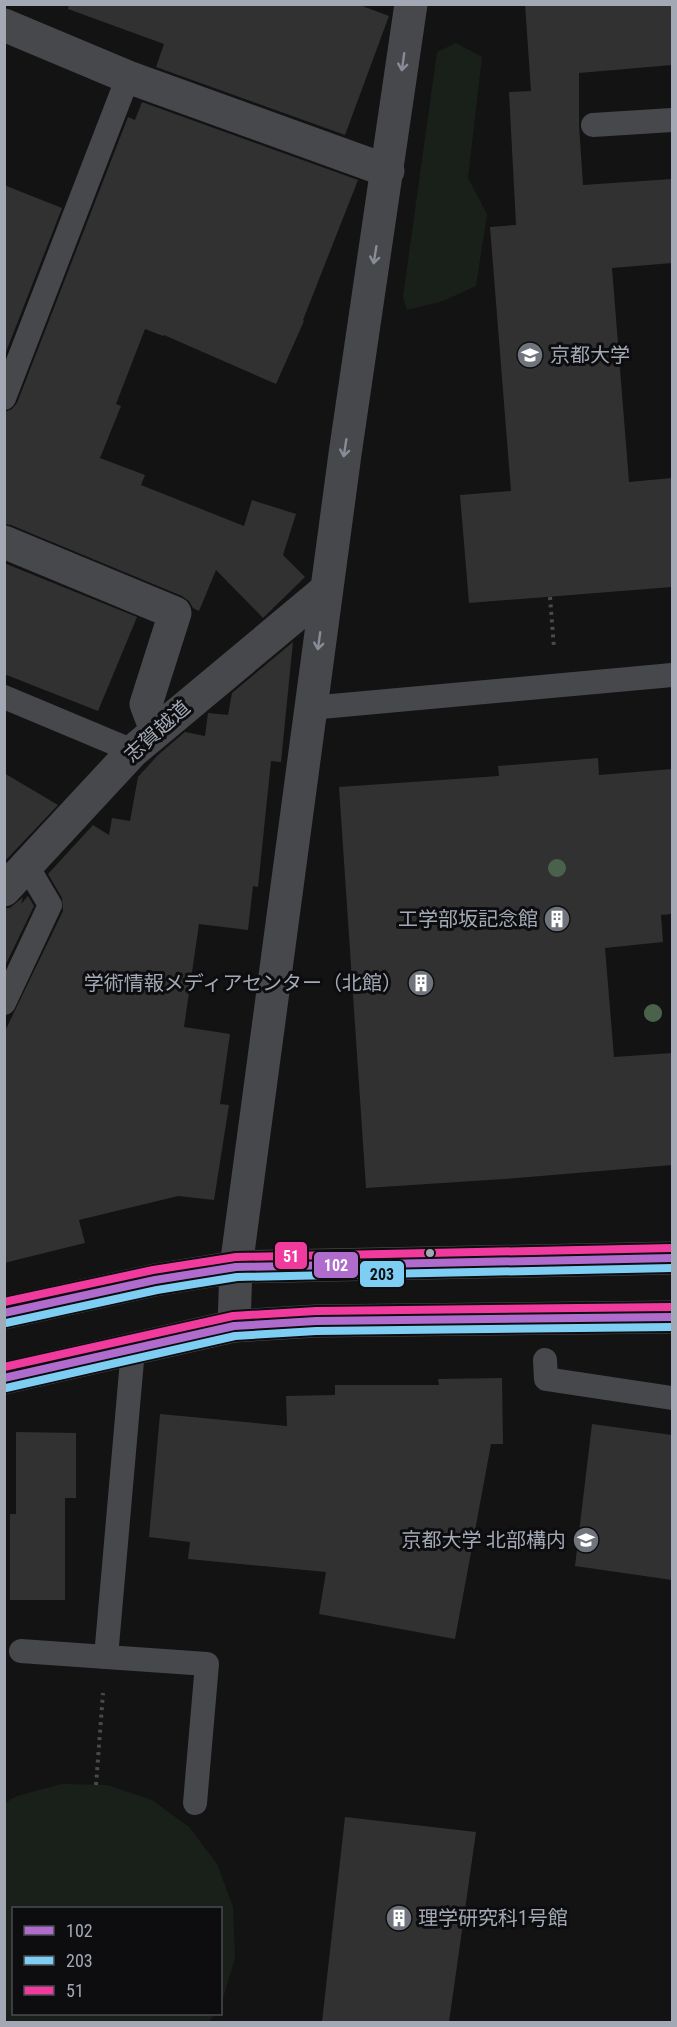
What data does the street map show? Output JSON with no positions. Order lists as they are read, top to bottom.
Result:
{
  "streets": {
    "street": ["志賀越道"]
  },
  "places": {
    "school or university": ["京都大学", "京都大学 北部構内"],
    "building": ["工学部坂記念館", "学術情報メディアセンター（北館）", "理学研究科1号館"]
  },
  "lines": ["transit line 51", "transit line 102", "transit line 203"],
  "legend": ["102", "203", "51"]
}
